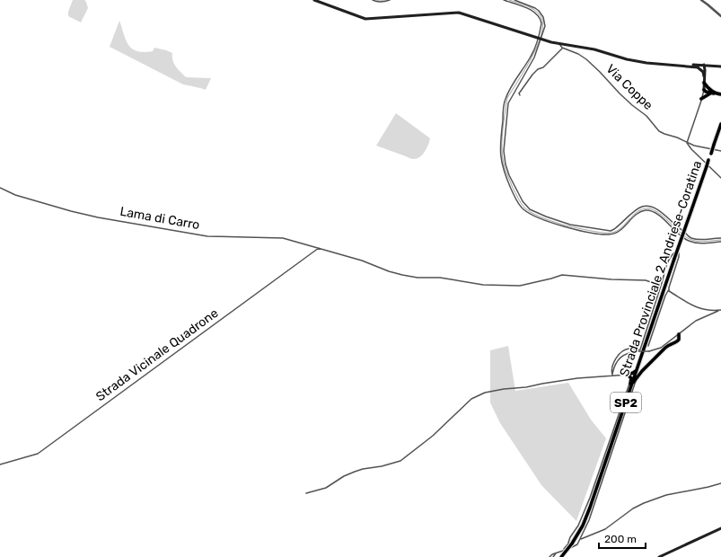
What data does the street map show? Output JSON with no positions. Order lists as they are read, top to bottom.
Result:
{
  "streets": {
    "main road": ["Strada Provinciale 2 Andriese-Coratina", "SP2"],
    "street": ["Via Coppe", "Lama di Carro", "Strada Vicinale Quadrone"]
  },
  "crossings": [
    ["Lama di Carro", "Strada Vicinale Quadrone"]
  ],
  "scale_bar": "200 m"
}
